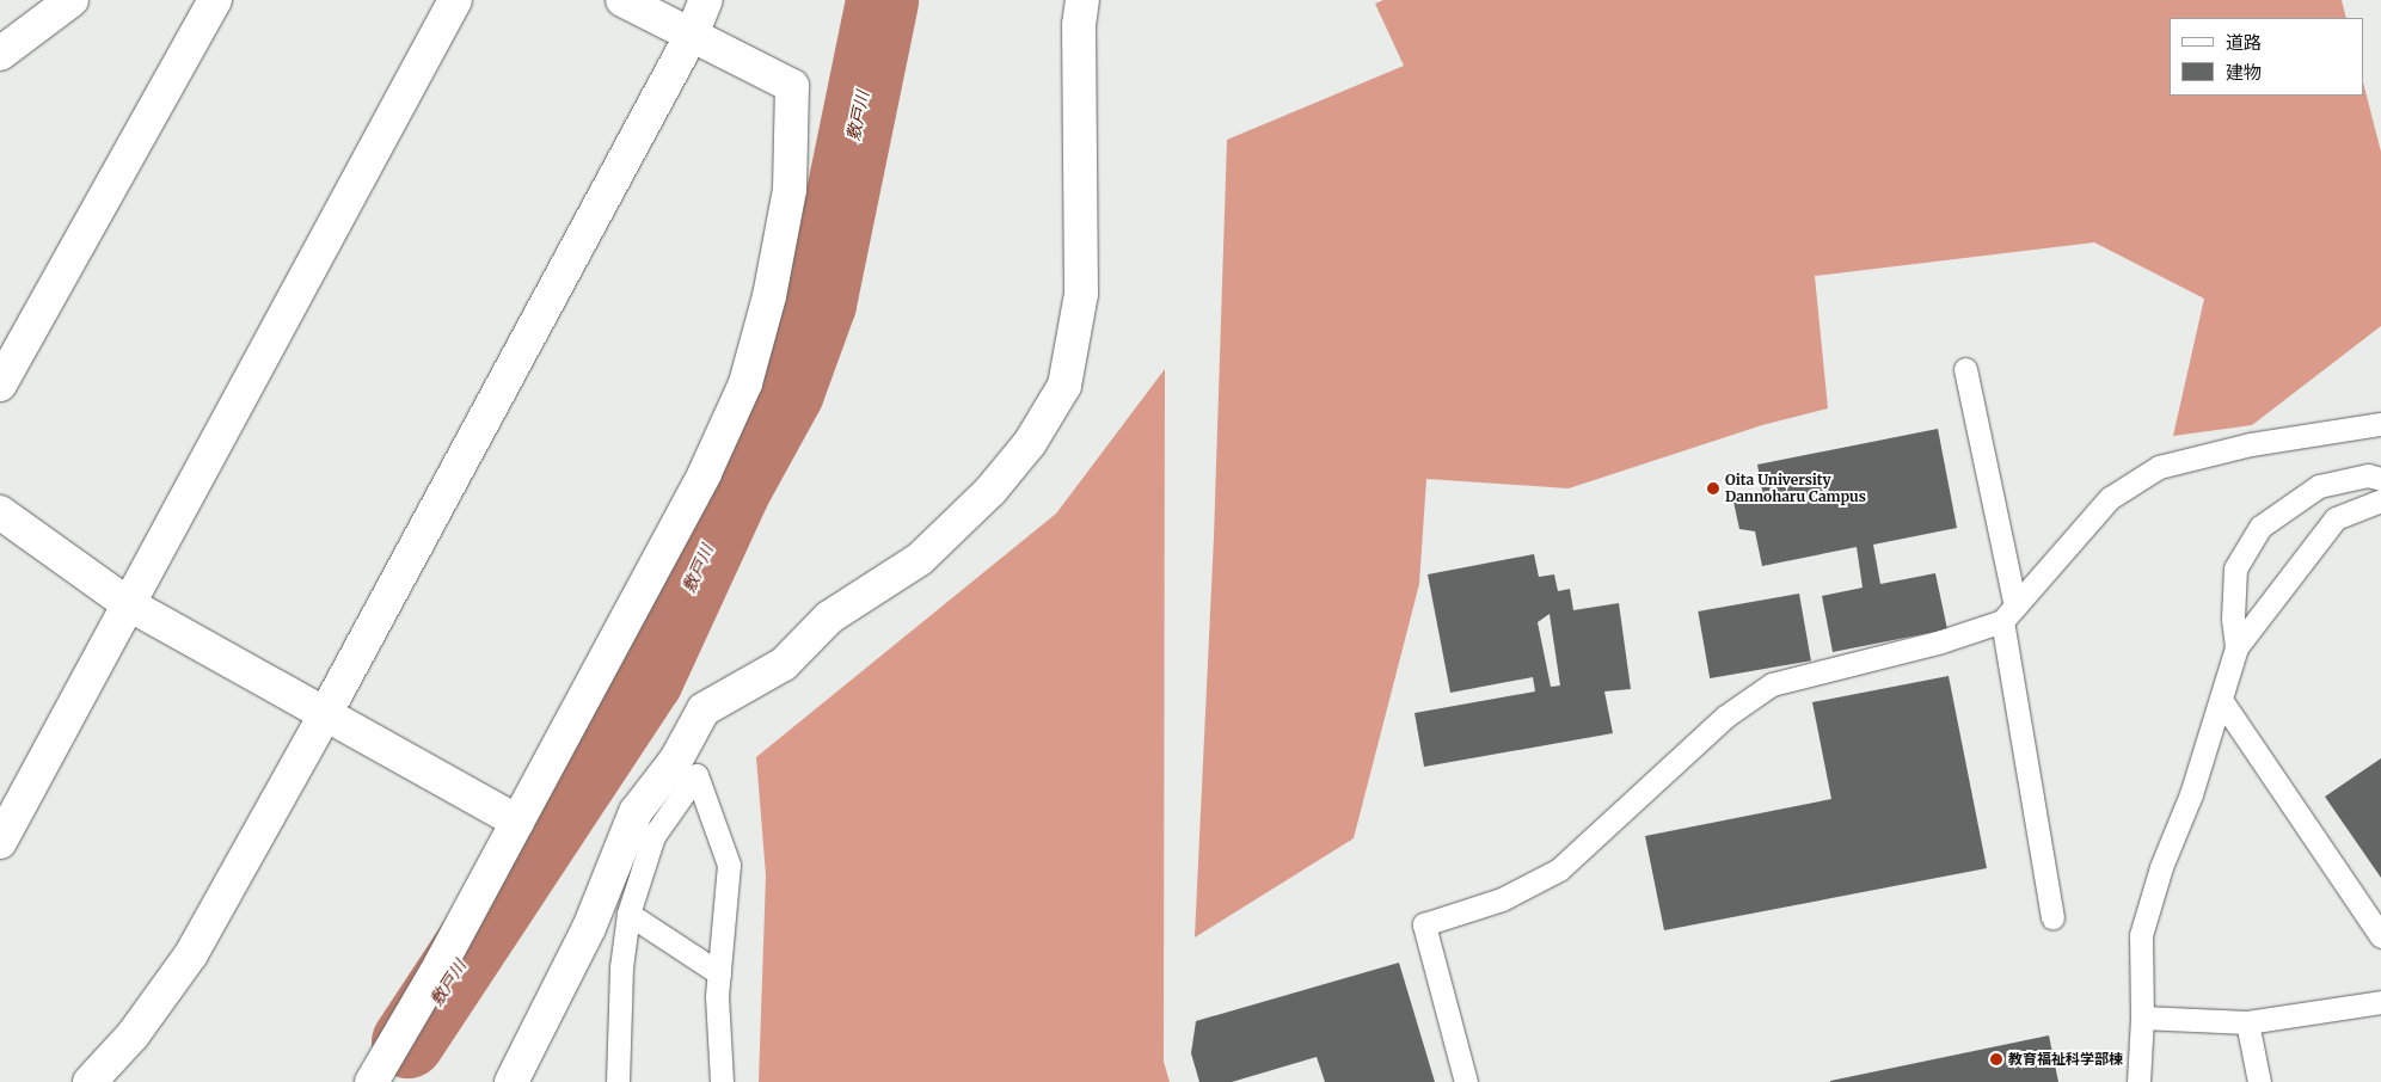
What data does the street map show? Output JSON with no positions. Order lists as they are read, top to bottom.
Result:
{
  "water": ["敷戸川"],
  "places": ["Oita University Dannoharu Campus", "教育福祉科学部棟"],
  "legend": ["道路", "建物"]
}
